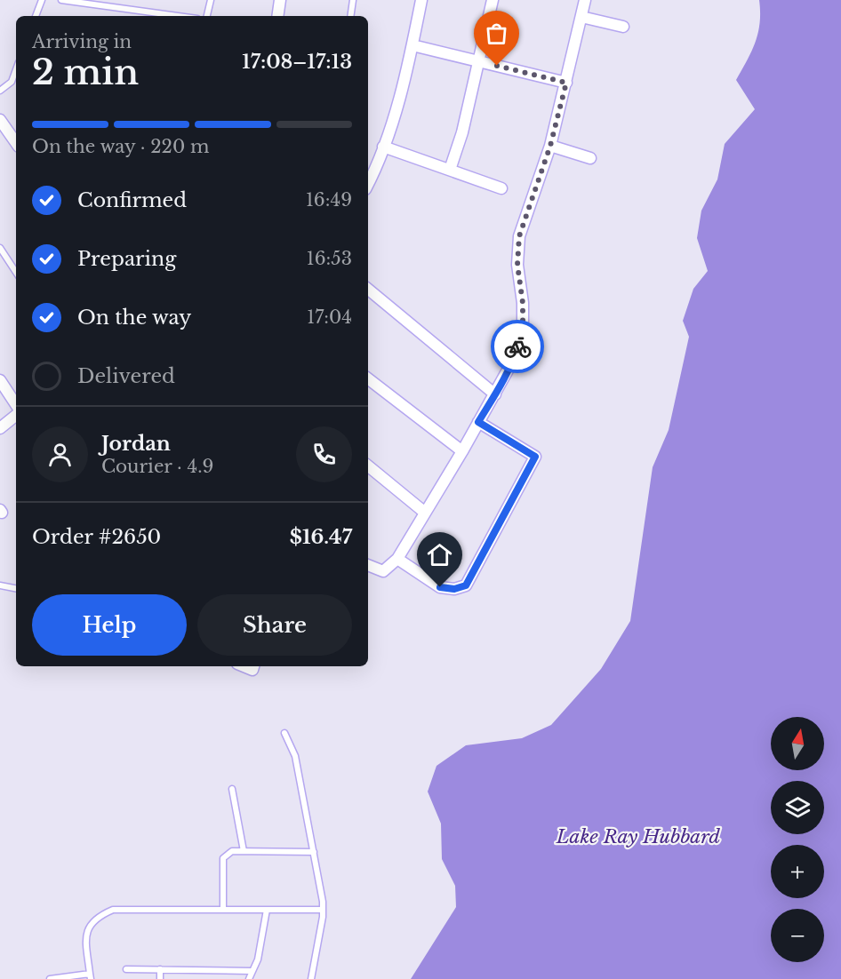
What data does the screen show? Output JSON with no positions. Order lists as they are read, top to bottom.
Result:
{
  "water": ["Lake Ray Hubbard"],
  "north": "top",
  "page": {
    "heading": ["2 min", "Arriving in", "17:08–17:13"],
    "panel": [
      "Jordan",
      "Courier · 4.9",
      "Order #2650",
      "$16.47"
    ],
    "bar": "On the way · 220 m",
    "list": [
      ["Confirmed", "16:49"],
      ["Preparing", "16:53"],
      ["On the way", "17:04"],
      "Delivered"
    ],
    "buttons": ["Help", "Share"],
    "map_buttons": ["+", "−"]
  }
}
